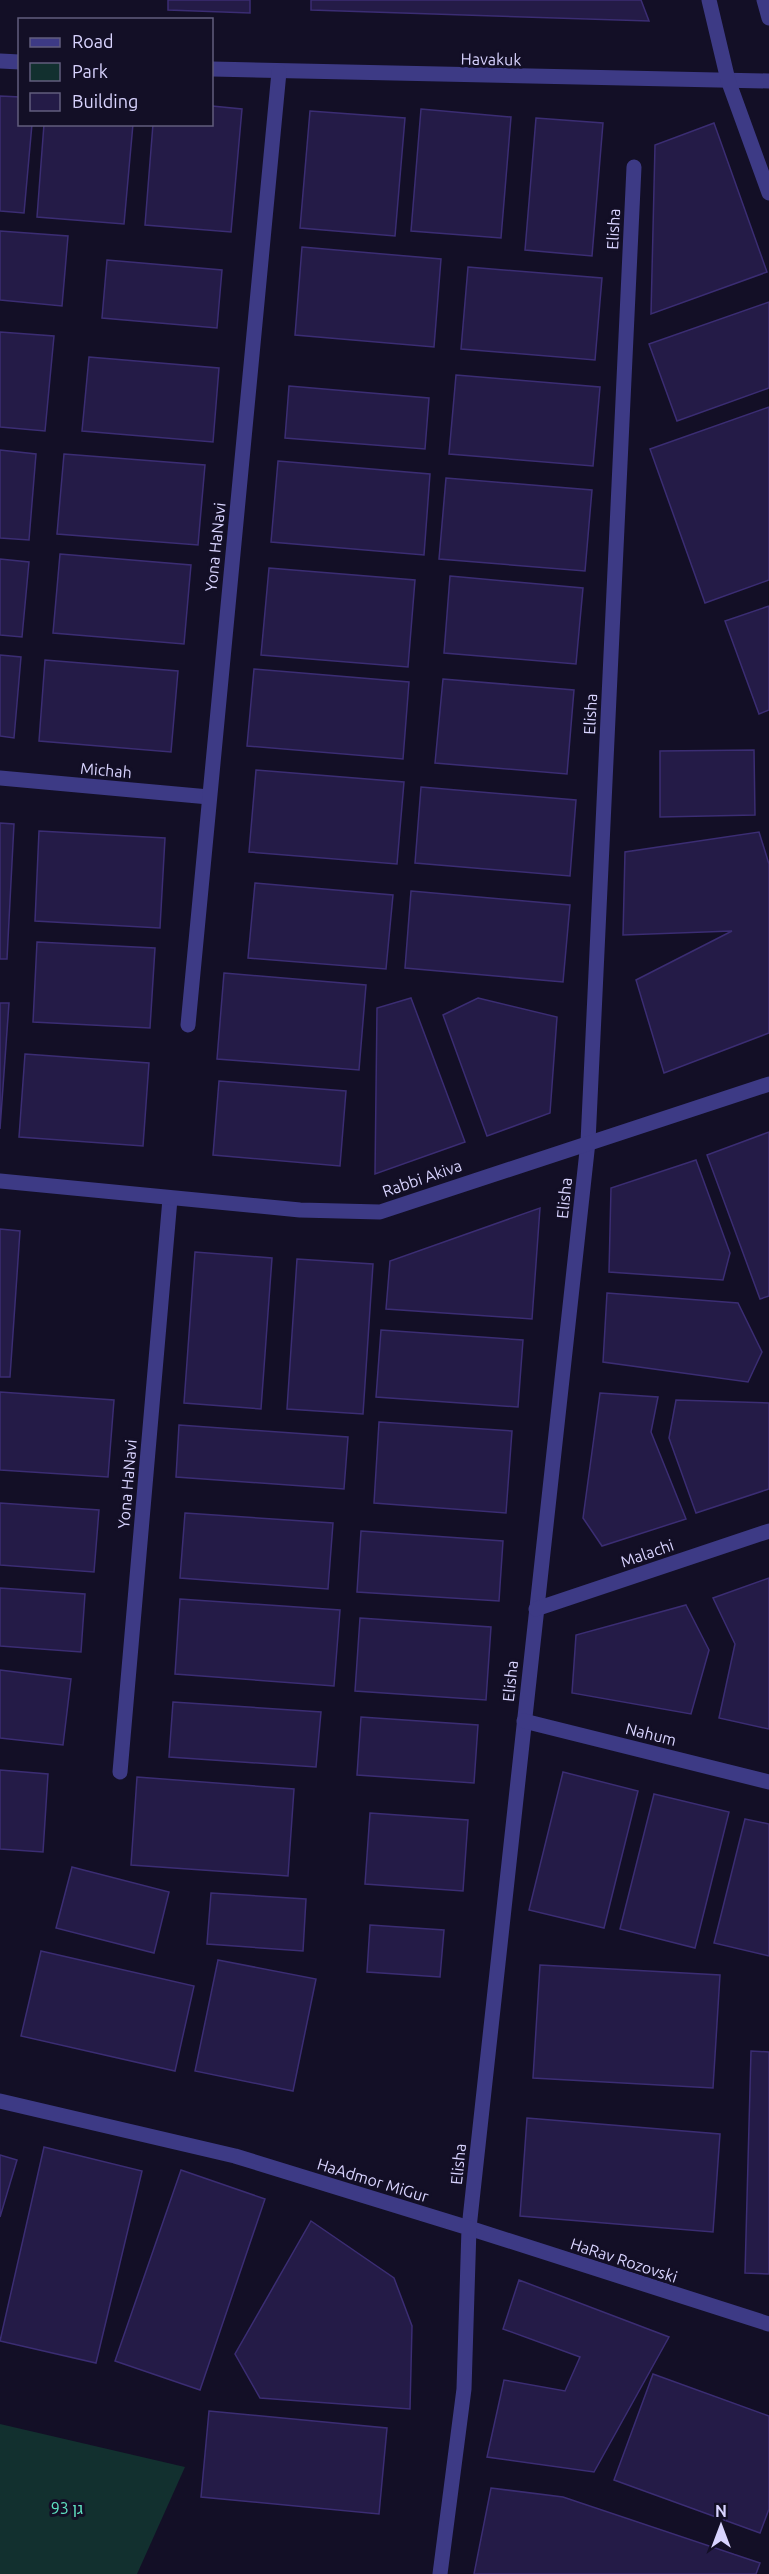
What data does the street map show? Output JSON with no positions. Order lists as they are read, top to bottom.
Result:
{
  "streets": {
    "street": [
      "Havakuk",
      "Elisha",
      "Yona HaNavi",
      "Michah",
      "Rabbi Akiva",
      "Malachi",
      "Nahum",
      "HaAdmor MiGur",
      "HaRav Rozovski"
    ]
  },
  "crossings": [
    ["Havakuk", "Yona HaNavi"],
    ["Elisha", "Rabbi Akiva"],
    ["Elisha", "Malachi"],
    ["Elisha", "Nahum"],
    ["Elisha", "HaAdmor MiGur"],
    ["Elisha", "HaRav Rozovski"],
    ["Yona HaNavi", "Michah"],
    ["Yona HaNavi", "Rabbi Akiva"],
    ["HaAdmor MiGur", "HaRav Rozovski"]
  ],
  "parks": ["גן 93"],
  "legend": ["Road", "Park", "Building"],
  "north": "top"
}
